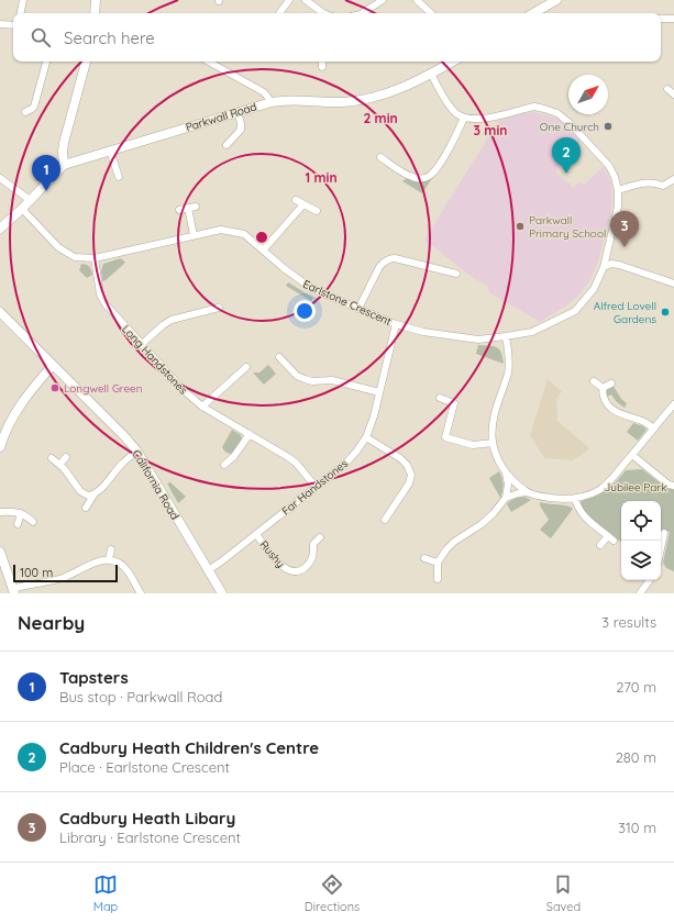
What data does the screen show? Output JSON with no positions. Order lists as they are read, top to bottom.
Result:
{
  "streets": {
    "street": [
      "Parkwall Road",
      "Earlstone Crescent",
      "Long Handstones",
      "California Road",
      "Far Handstones",
      "Rushy"
    ]
  },
  "crossings": [
    ["Parkwall Road", "Earlstone Crescent"],
    ["Earlstone Crescent", "Long Handstones"],
    ["Earlstone Crescent", "Far Handstones"],
    ["Long Handstones", "Far Handstones"],
    ["California Road", "Far Handstones"],
    ["Far Handstones", "Rushy"]
  ],
  "parks": ["Jubilee Park"],
  "places": [
    "One Church",
    "Parkwall Primary School",
    "Alfred Lovell Gardens",
    "Longwell Green"
  ],
  "scale_bar": "100 m",
  "north": "top right",
  "page": {
    "search": "Search here",
    "pins": ["2", "1", "3"],
    "scale": "100 m",
    "heading": ["Nearby", "3 results"],
    "list": [
      {
        "mark": "1",
        "name": "Tapsters",
        "note": "Bus stop · Parkwall Road",
        "value": "270 m"
      },
      {
        "mark": "2",
        "name": "Cadbury Heath Children's Centre",
        "note": "Place · Earlstone Crescent",
        "value": "280 m"
      },
      {
        "mark": "3",
        "name": "Cadbury Heath Libary",
        "note": "Library · Earlstone Crescent",
        "value": "310 m"
      }
    ],
    "nav": ["Map", "Directions", "Saved"]
  },
  "rings": ["2 min", "3 min", "1 min"]
}
